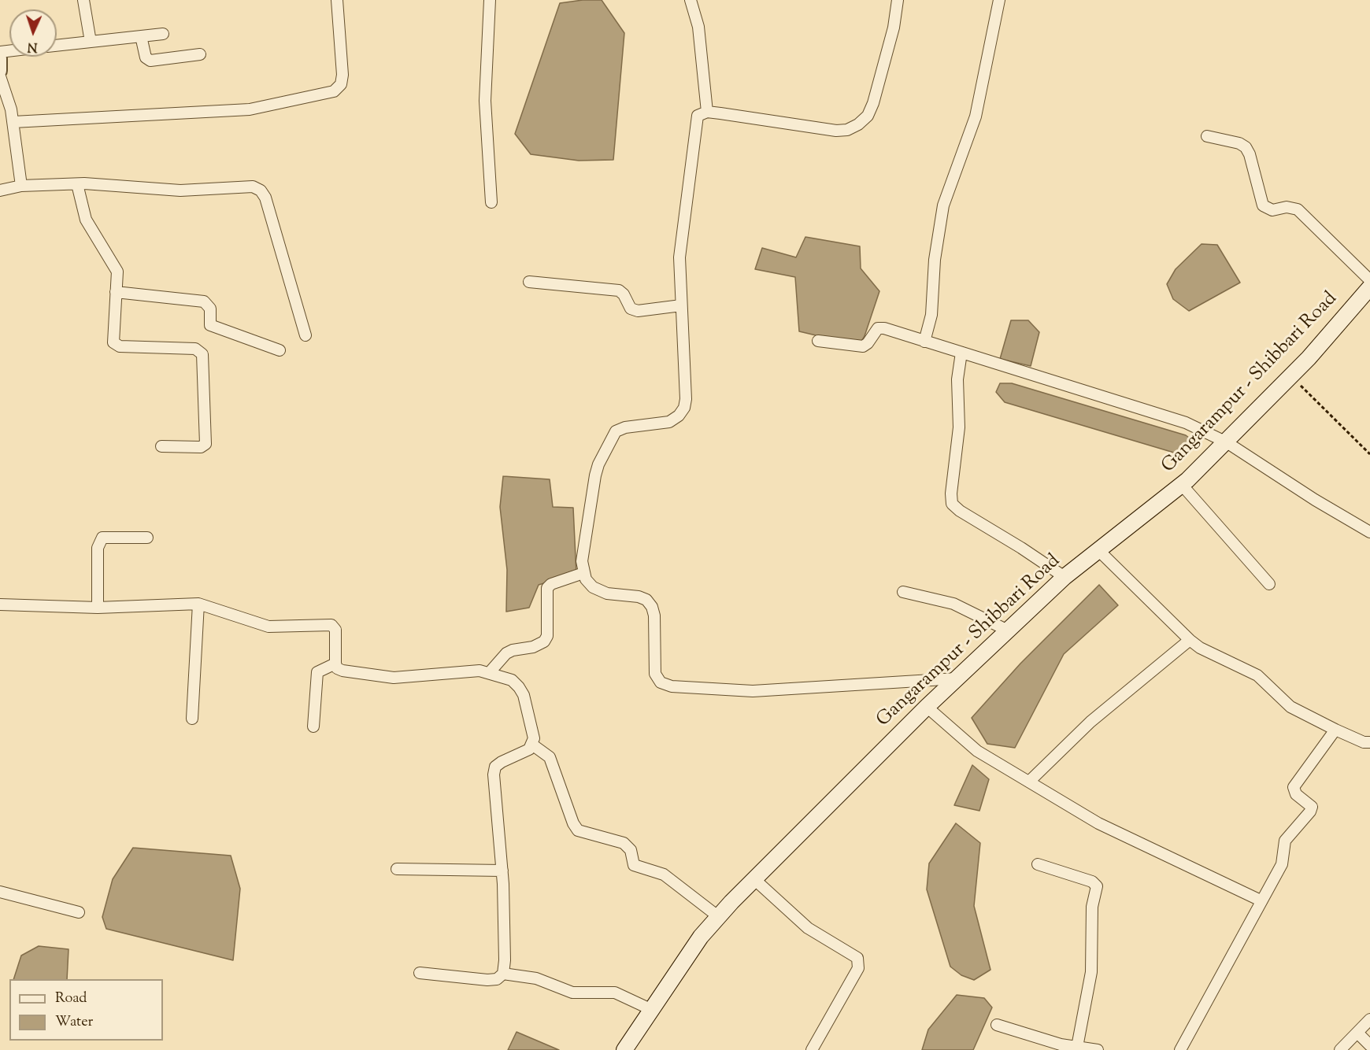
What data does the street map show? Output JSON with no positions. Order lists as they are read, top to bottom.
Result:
{
  "streets": {
    "main road": ["Gangarampur - Shibbari Road"]
  },
  "legend": ["Road", "Water"],
  "north": "bottom"
}
